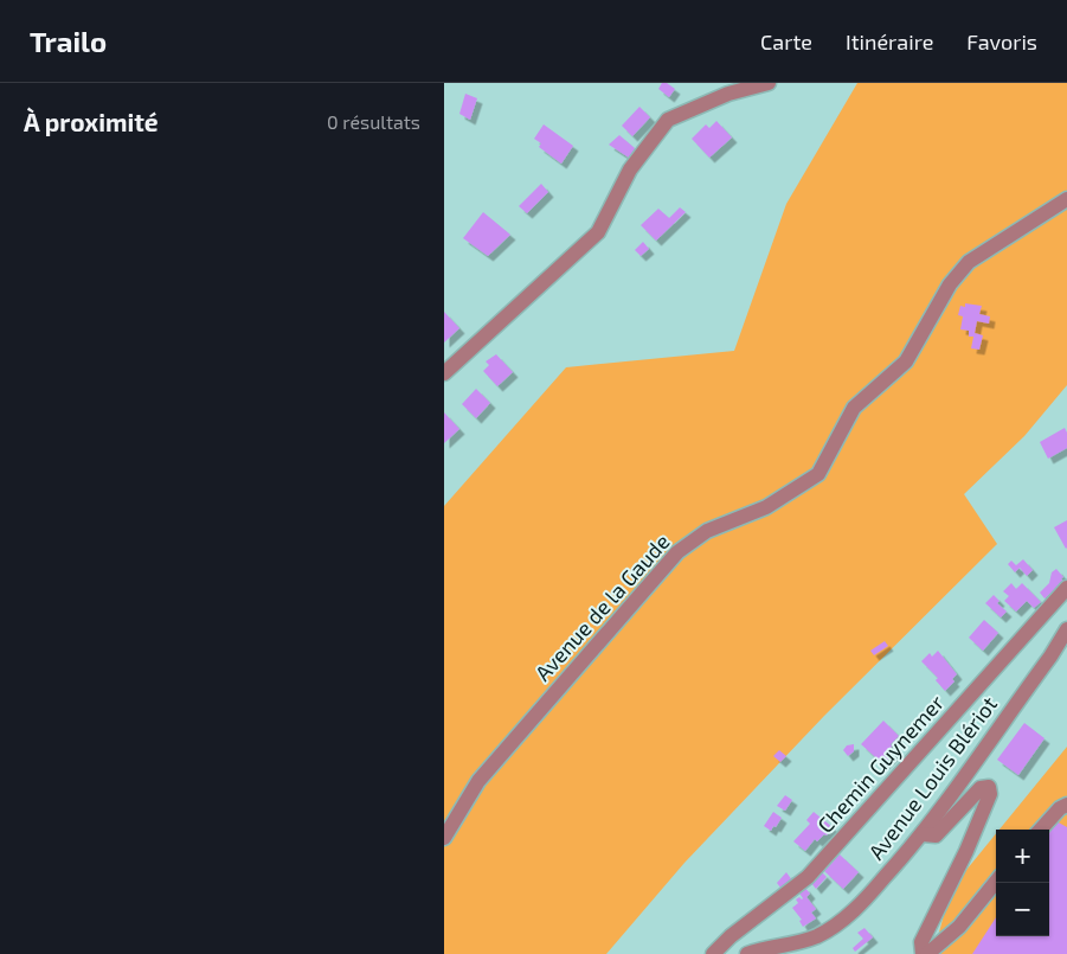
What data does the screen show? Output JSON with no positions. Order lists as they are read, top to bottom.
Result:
{
  "streets": {
    "street": ["Avenue de la Gaude", "Chemin Guynemer", "Avenue Louis Blériot"]
  },
  "page": {
    "header": "Trailo",
    "nav": ["Carte", "Itinéraire", "Favoris"],
    "heading": ["À proximité", "0 résultats"],
    "map_buttons": ["+", "−"]
  }
}
